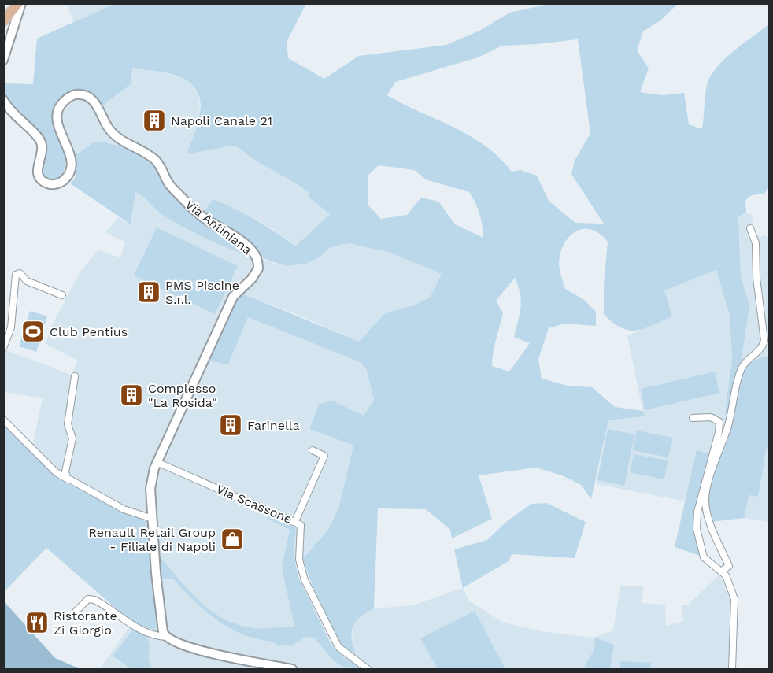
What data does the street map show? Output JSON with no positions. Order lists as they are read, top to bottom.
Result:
{
  "streets": {
    "street": ["Via Antiniana", "Via Scassone"]
  },
  "crossings": [
    ["Via Antiniana", "Via Scassone"]
  ],
  "places": {
    "building": [
      "Napoli Canale 21",
      "PMS Piscine S.r.l.",
      "Complesso \"La Rosida\"",
      "Farinella"
    ],
    "sports": ["Club Pentius"],
    "shop": ["Renault Retail Group - Filiale di Napoli"],
    "restaurant": ["Ristorante Zi Giorgio"]
  }
}
